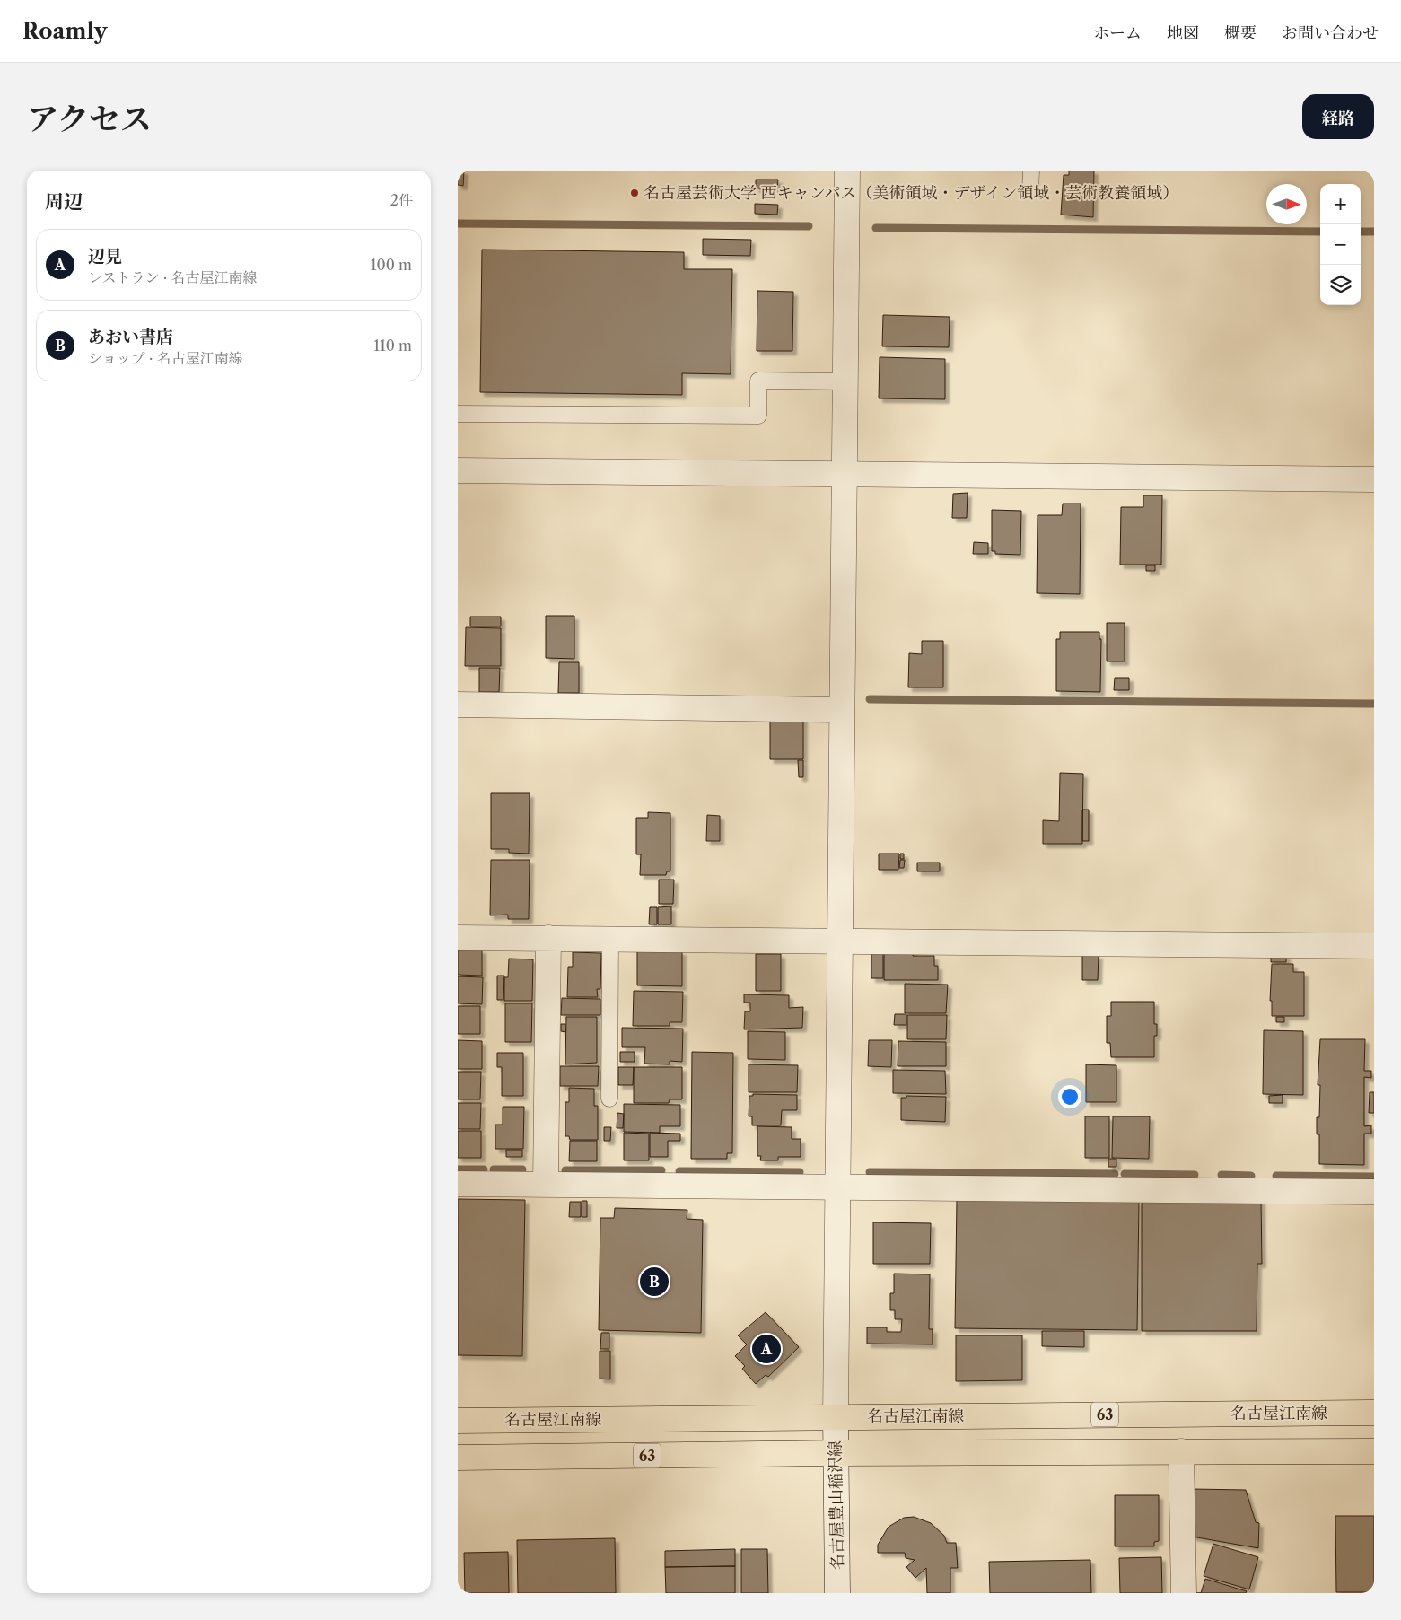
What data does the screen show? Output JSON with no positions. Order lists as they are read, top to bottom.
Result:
{
  "streets": {
    "main road": ["名古屋江南線", "63"],
    "street": ["名古屋豊山稲沢線"]
  },
  "crossings": [
    ["名古屋江南線", "名古屋豊山稲沢線"],
    ["63", "名古屋豊山稲沢線"]
  ],
  "places": ["名古屋芸術大学 西キャンパス（美術領域・デザイン領域・芸術教養領域）"],
  "north": "right",
  "page": {
    "header": "Roamly",
    "nav": [
      "ホーム",
      "地図",
      "概要",
      "お問い合わせ"
    ],
    "title": "アクセス",
    "buttons": "経路",
    "heading": ["周辺", "2件"],
    "map_buttons": ["+", "−"],
    "list": [
      {
        "mark": "A",
        "name": "辺見",
        "note": "レストラン · 名古屋江南線",
        "value": "100 m"
      },
      {
        "mark": "B",
        "name": "あおい書店",
        "note": "ショップ · 名古屋江南線",
        "value": "110 m"
      }
    ],
    "pins": ["B", "A"]
  }
}
